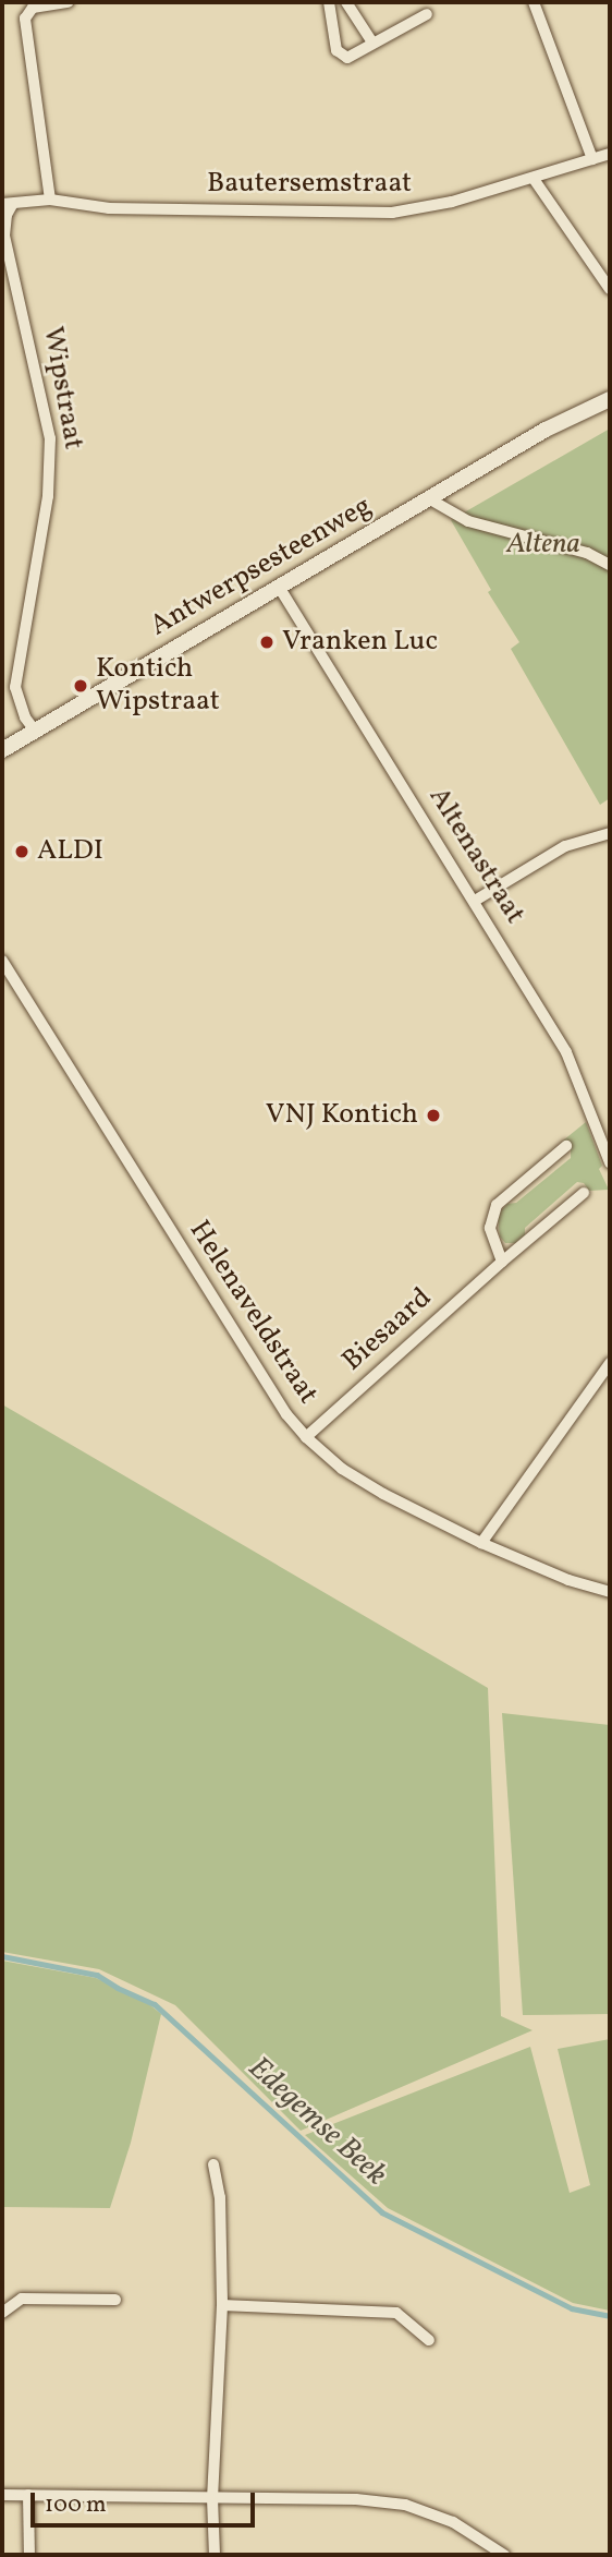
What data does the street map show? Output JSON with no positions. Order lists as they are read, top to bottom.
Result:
{
  "streets": {
    "street": [
      "Bautersemstraat",
      "Wipstraat",
      "Antwerpsesteenweg",
      "Altenastraat",
      "Helenaveldstraat",
      "Biesaard"
    ]
  },
  "crossings": [
    ["Bautersemstraat", "Wipstraat"],
    ["Wipstraat", "Antwerpsesteenweg"],
    ["Antwerpsesteenweg", "Altenastraat"],
    ["Helenaveldstraat", "Biesaard"]
  ],
  "water": ["Edegemse Beek"],
  "parks": ["Altena"],
  "places": [
    "Vranken Luc",
    "Kontich Wipstraat",
    "ALDI",
    "VNJ Kontich"
  ],
  "scale_bar": "100 m"
}
